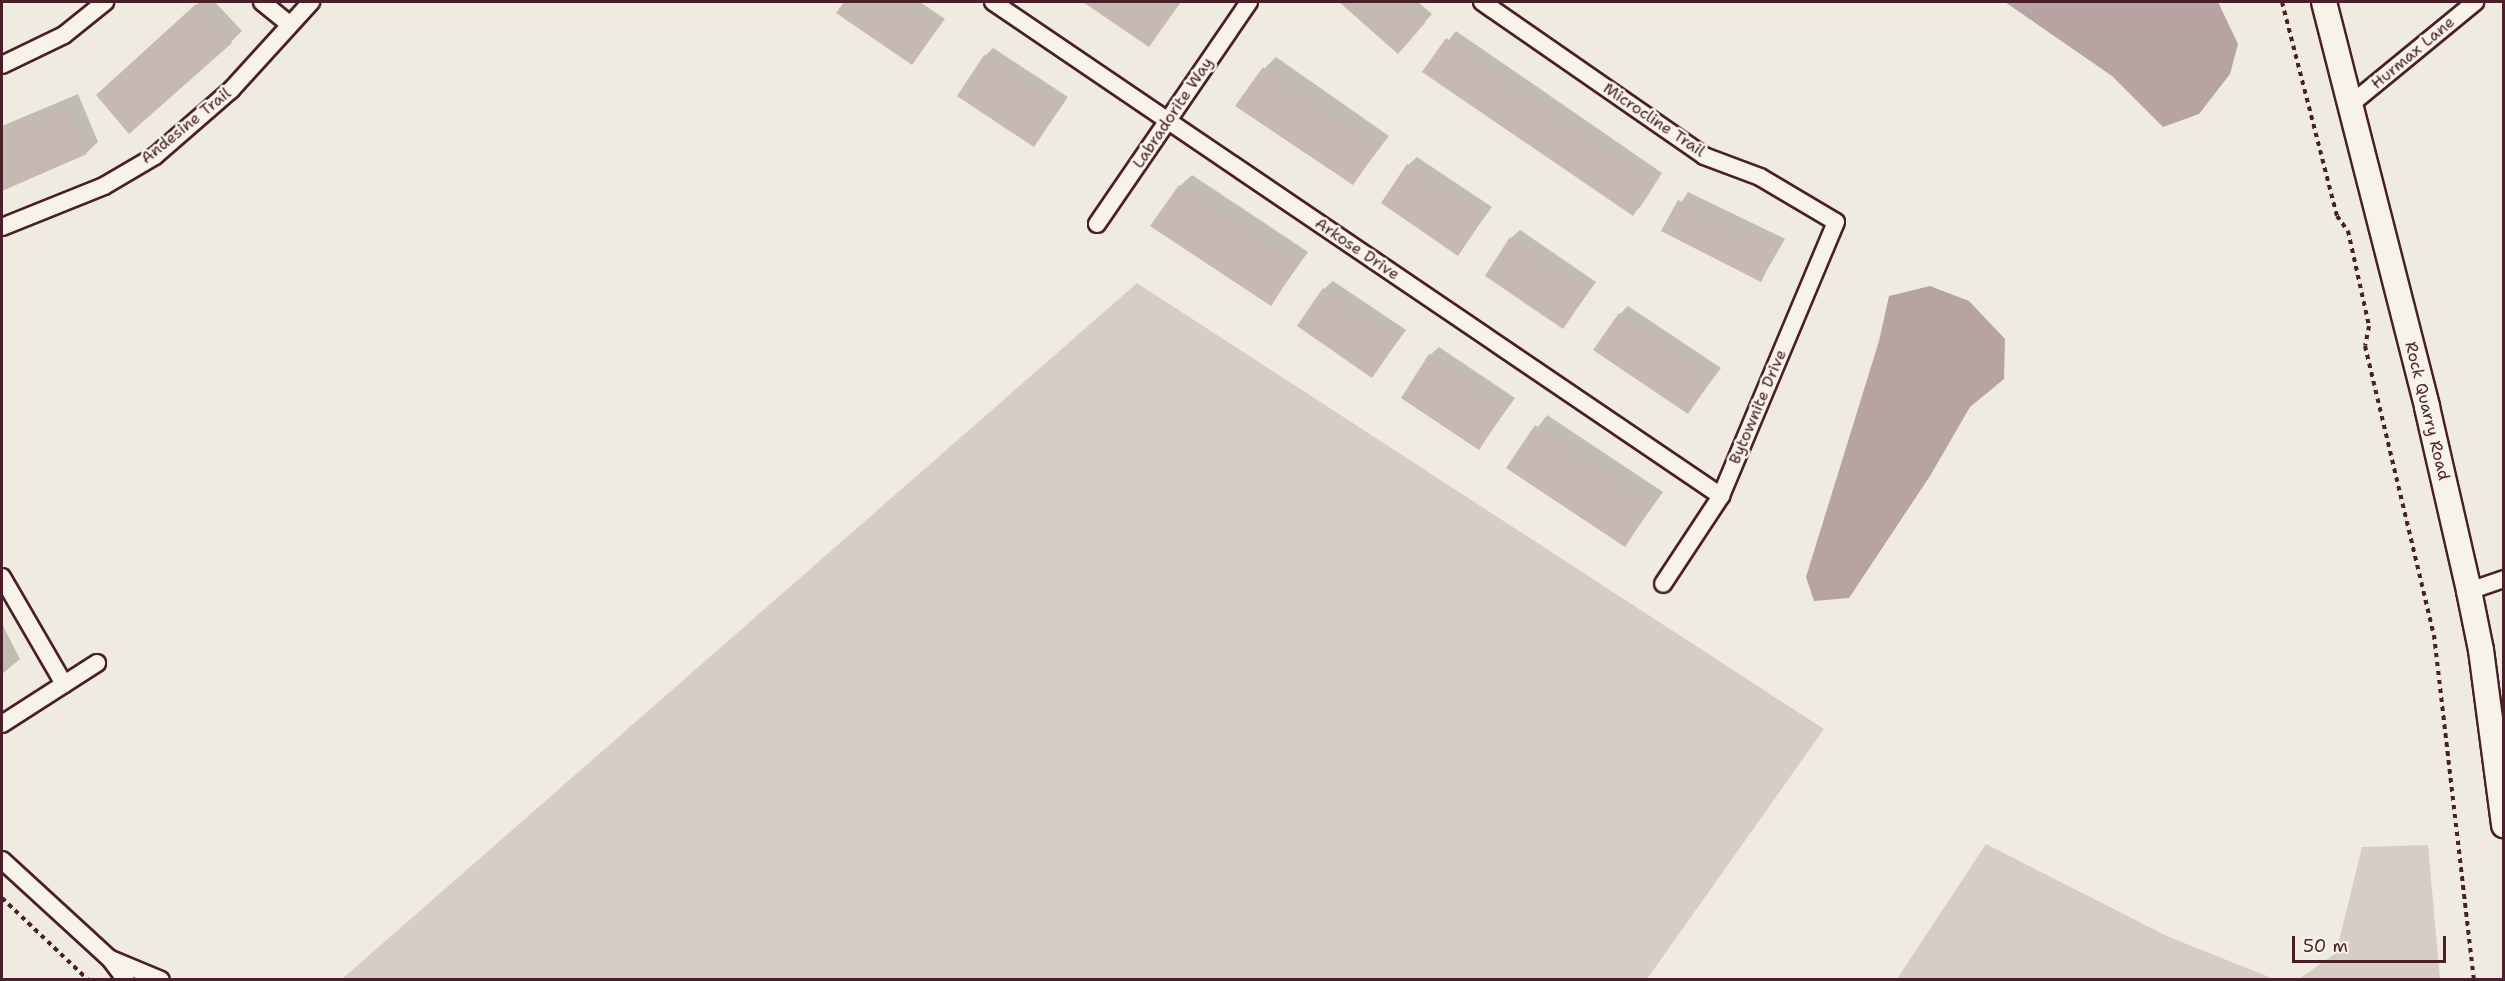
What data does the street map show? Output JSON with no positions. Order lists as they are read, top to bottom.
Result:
{
  "streets": {
    "main road": ["Rock Quarry Road"],
    "street": [
      "Hurmax Lane",
      "Labradorite Way",
      "Microcline Trail",
      "Andesine Trail",
      "Arkose Drive",
      "Bytownite Drive"
    ]
  },
  "crossings": [
    ["Hurmax Lane", "Rock Quarry Road"],
    ["Labradorite Way", "Arkose Drive"],
    ["Microcline Trail", "Bytownite Drive"],
    ["Arkose Drive", "Bytownite Drive"]
  ],
  "scale_bar": "50 m"
}
